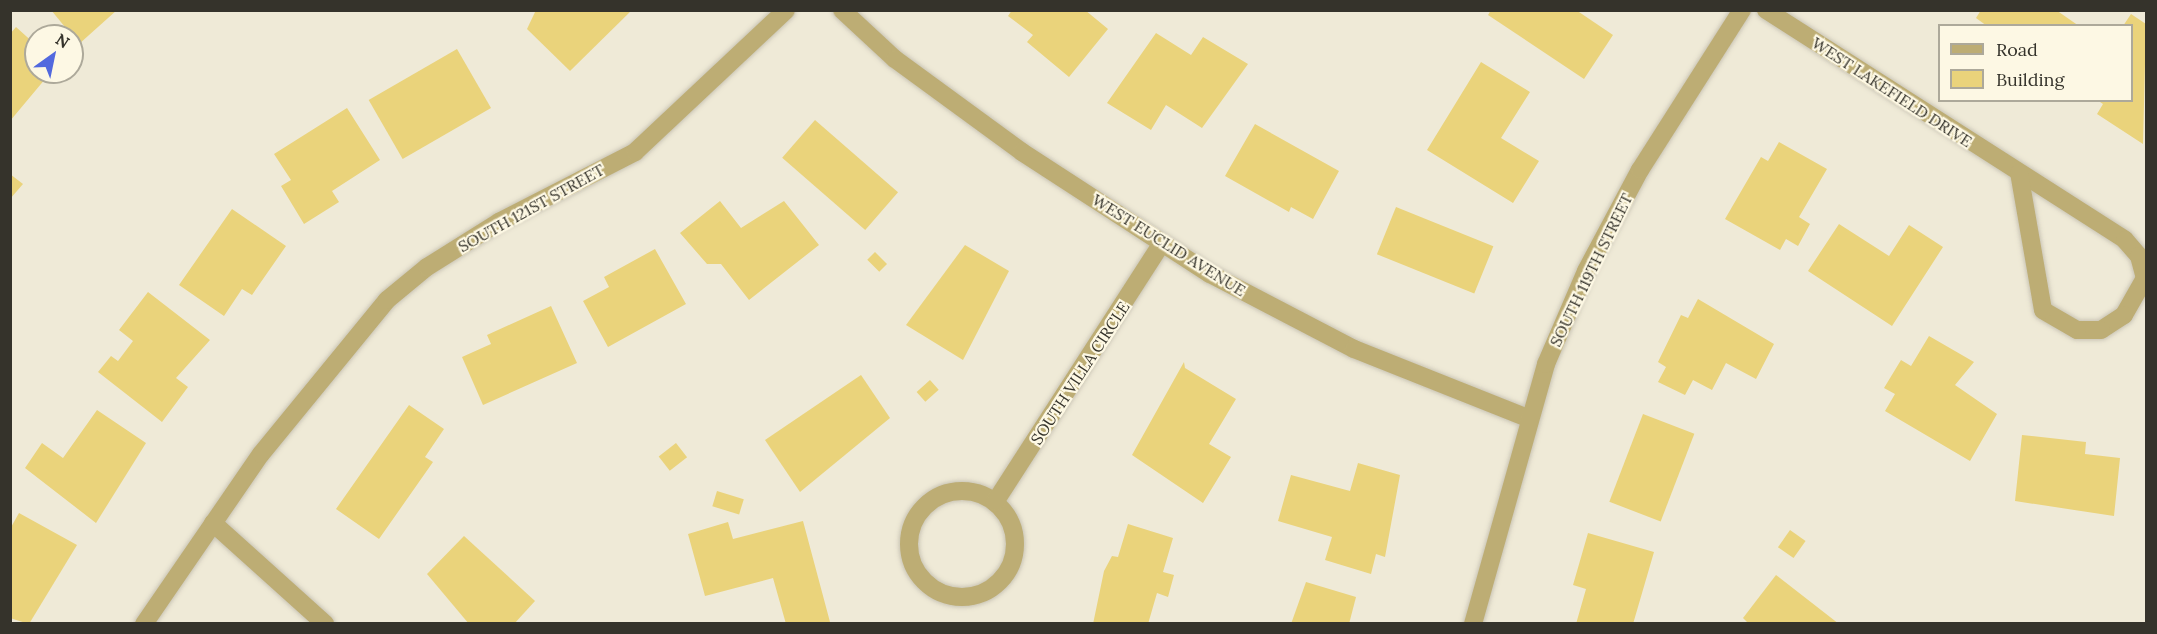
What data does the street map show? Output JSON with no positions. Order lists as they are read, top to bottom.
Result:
{
  "streets": {
    "street": [
      "WEST LAKEFIELD DRIVE",
      "SOUTH 121ST STREET",
      "WEST EUCLID AVENUE",
      "SOUTH 119TH STREET",
      "SOUTH VILLA CIRCLE"
    ]
  },
  "crossings": [
    ["WEST EUCLID AVENUE", "SOUTH 119TH STREET"],
    ["WEST EUCLID AVENUE", "SOUTH VILLA CIRCLE"]
  ],
  "legend": ["Road", "Building"],
  "north": "top right"
}
